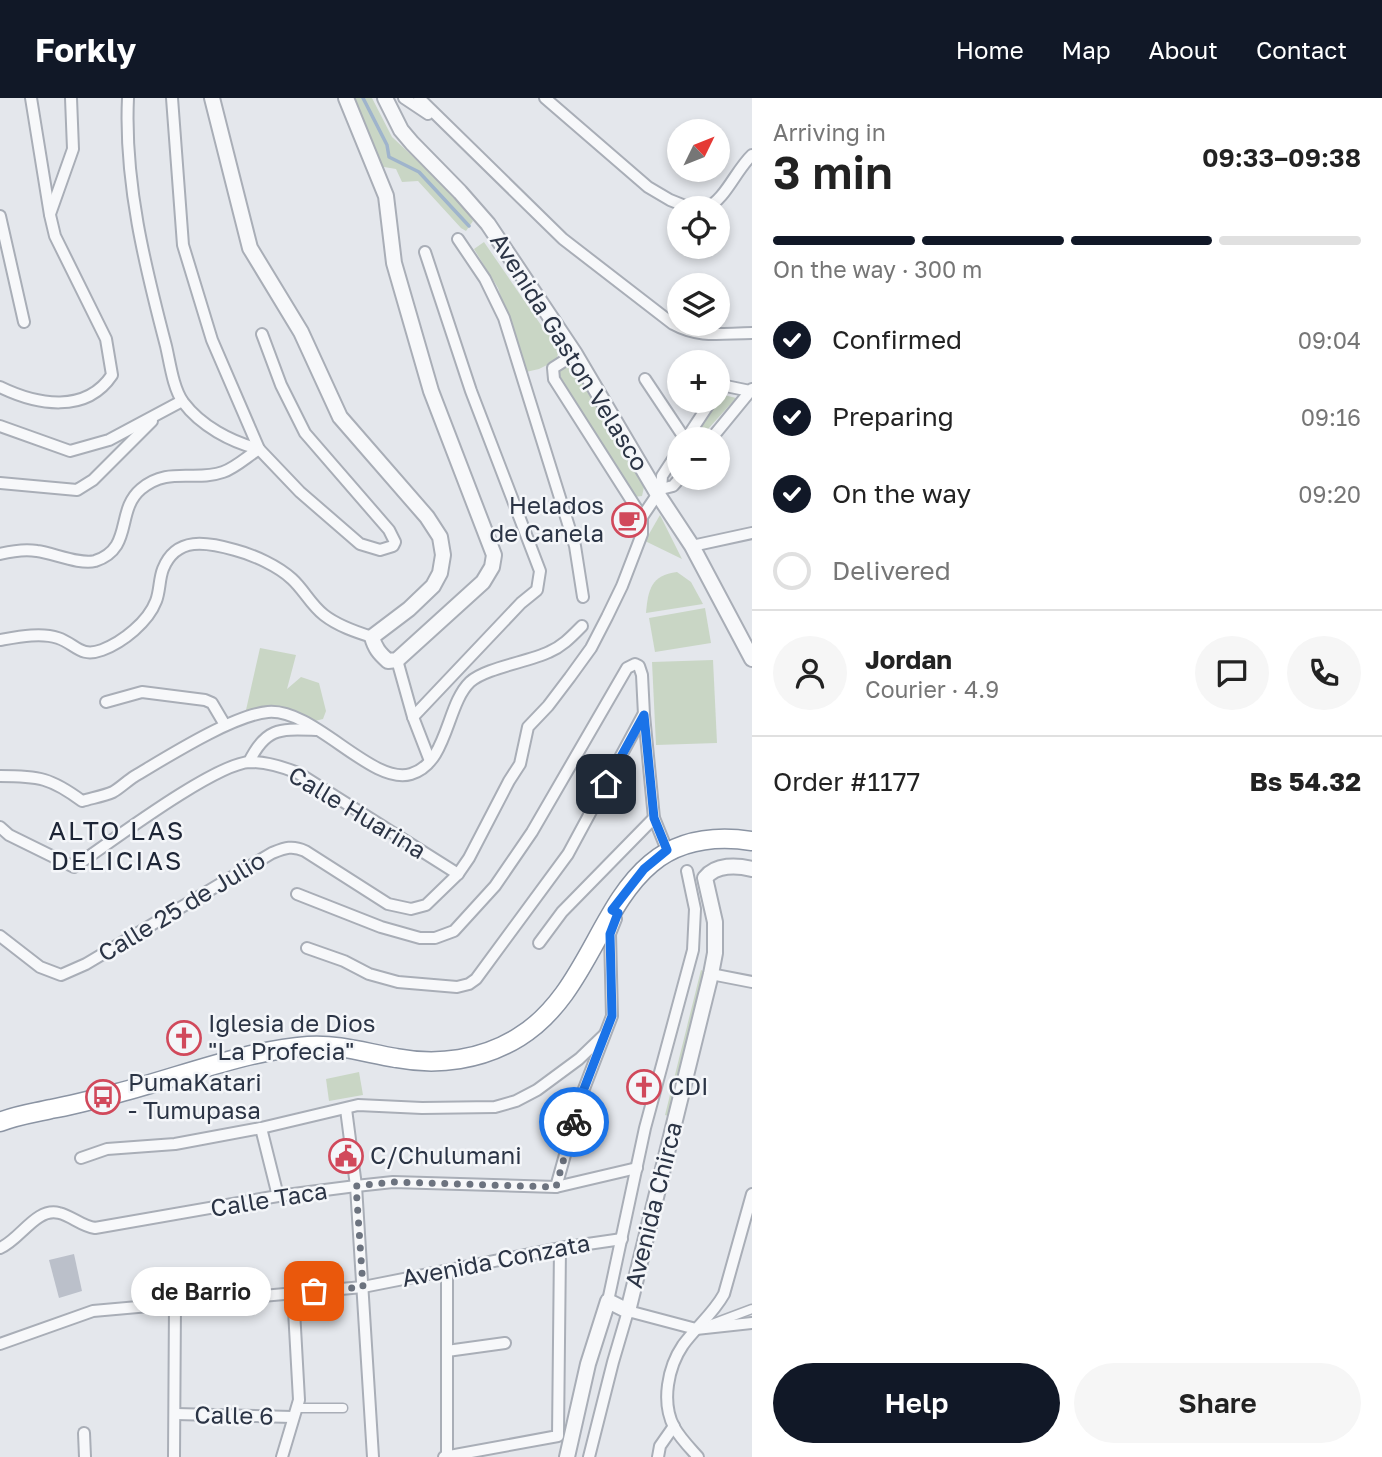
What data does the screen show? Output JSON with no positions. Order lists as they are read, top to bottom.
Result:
{
  "streets": {
    "street": [
      "Avenida Gaston Velasco",
      "Calle Huarina",
      "Calle 25 de Julio",
      "Calle Taca",
      "Avenida Chirca",
      "Avenida Conzata",
      "Calle 6"
    ]
  },
  "crossings": [
    ["Avenida Gaston Velasco", "Calle 25 de Julio"],
    ["Calle Huarina", "Calle 25 de Julio"],
    ["Calle Taca", "Avenida Chirca"],
    ["Avenida Chirca", "Avenida Conzata"]
  ],
  "districts": ["ALTO LAS DELICIAS"],
  "places": {
    "cafe": ["Helados de Canela"],
    "church": ["Iglesia de Dios \"La Profecia\"", "CDI"],
    "bus stop": ["PumaKatari - Tumupasa"],
    "public building": ["C/Chulumani"],
    "other": ["de Barrio"]
  },
  "north": "top right",
  "page": {
    "header": "Forkly",
    "nav": [
      "Home",
      "Map",
      "About",
      "Contact"
    ],
    "heading": ["3 min", "Arriving in", "09:33–09:38"],
    "panel": [
      "Jordan",
      "Courier · 4.9",
      "Order #1177",
      "Bs 54.32"
    ],
    "map_buttons": ["+", "−"],
    "bar": "On the way · 300 m",
    "list": [
      ["Confirmed", "09:04"],
      ["Preparing", "09:16"],
      ["On the way", "09:20"],
      "Delivered"
    ],
    "bubble": "de Barrio",
    "buttons": ["Help", "Share"]
  }
}
